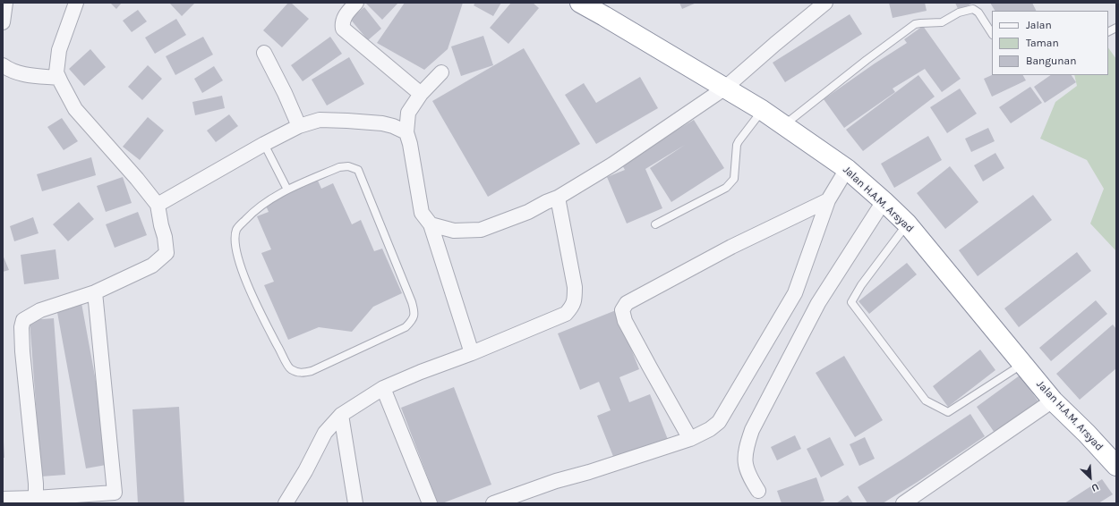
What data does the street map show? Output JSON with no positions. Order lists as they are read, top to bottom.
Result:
{
  "streets": {
    "highway": ["Jalan H.A.M. Arsyad"]
  },
  "legend": ["Jalan", "Taman", "Bangunan"],
  "north": "bottom right"
}
